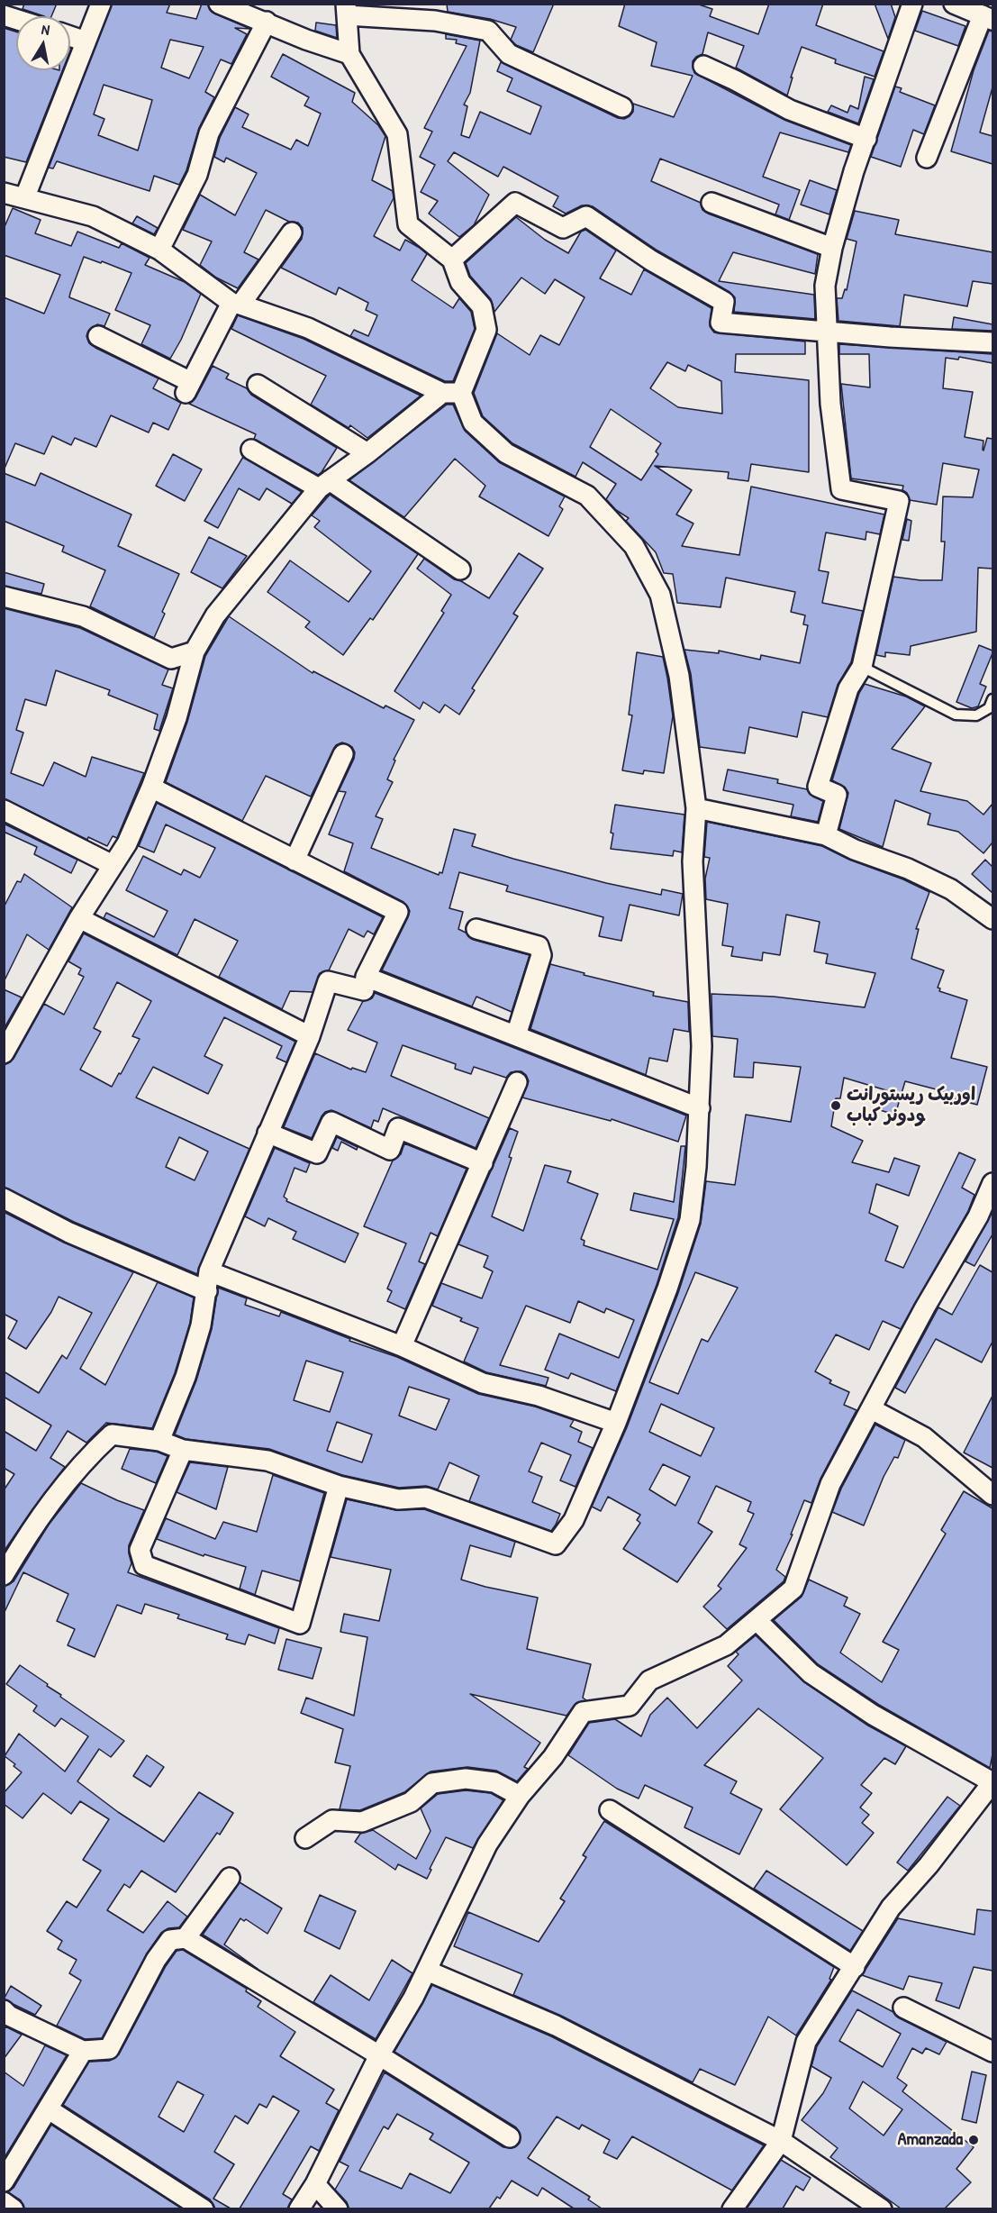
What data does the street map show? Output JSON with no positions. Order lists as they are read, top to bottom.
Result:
{
  "places": ["اوربیک ریستورانت ودونر کباب", "Amanzada"],
  "north": "top"
}
